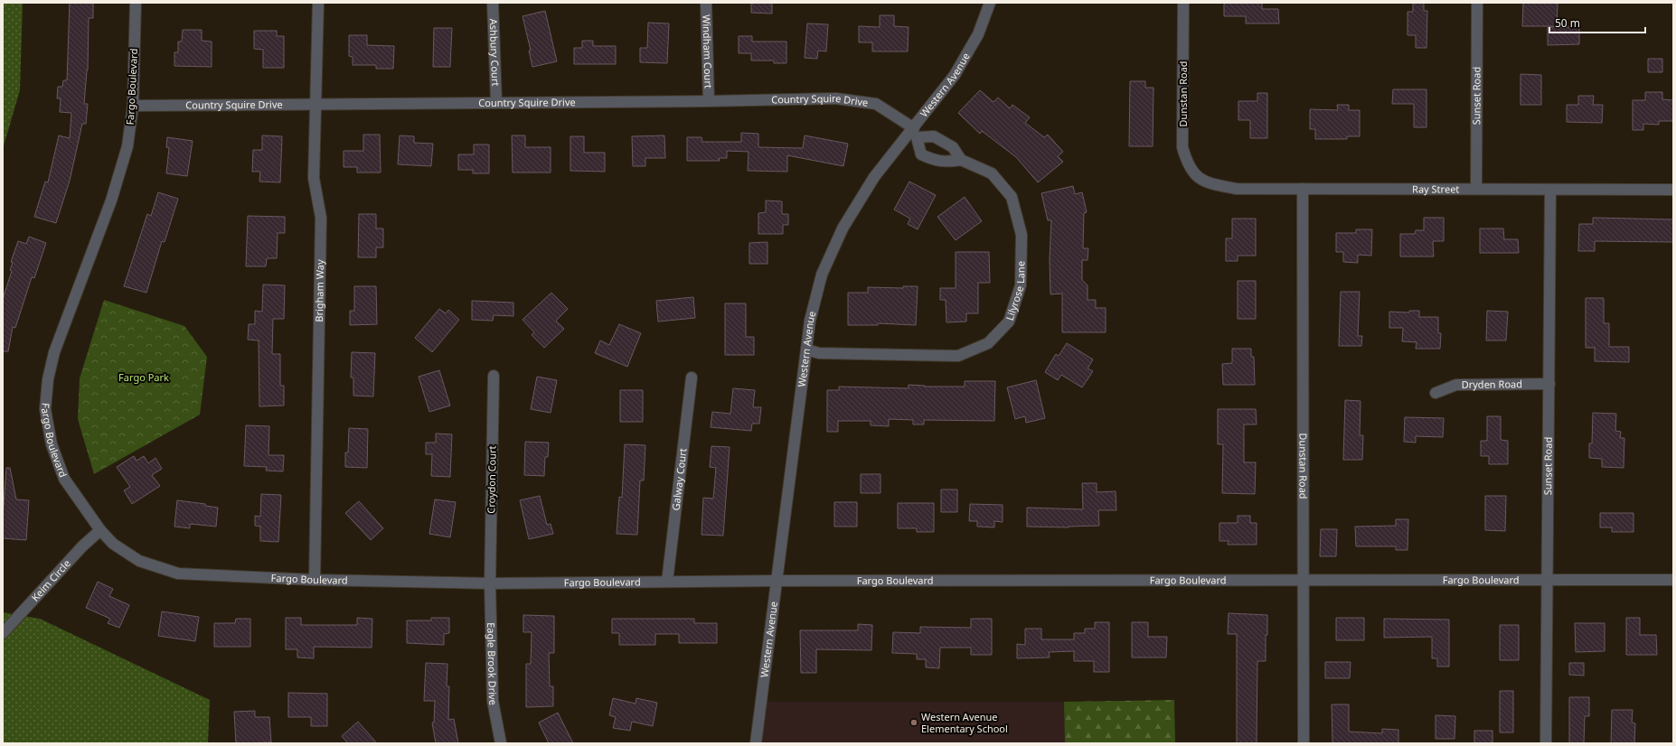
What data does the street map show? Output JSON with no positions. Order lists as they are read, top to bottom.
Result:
{
  "streets": {
    "street": [
      "Windham Court",
      "Ashbury Court",
      "Western Avenue",
      "Fargo Boulevard",
      "Dunstan Road",
      "Sunset Road",
      "Country Squire Drive",
      "Ray Street",
      "Lilyrose Lane",
      "Brigham Way",
      "Dryden Road",
      "Croydon Court",
      "Galway Court",
      "Keim Circle",
      "Eagle Brook Drive"
    ]
  },
  "crossings": [
    ["Windham Court", "Country Squire Drive"],
    ["Ashbury Court", "Country Squire Drive"],
    ["Western Avenue", "Fargo Boulevard"],
    ["Western Avenue", "Country Squire Drive"],
    ["Western Avenue", "Lilyrose Lane"],
    ["Fargo Boulevard", "Dunstan Road"],
    ["Fargo Boulevard", "Sunset Road"],
    ["Fargo Boulevard", "Country Squire Drive"],
    ["Fargo Boulevard", "Brigham Way"],
    ["Fargo Boulevard", "Croydon Court"],
    ["Fargo Boulevard", "Galway Court"],
    ["Fargo Boulevard", "Keim Circle"],
    ["Fargo Boulevard", "Eagle Brook Drive"],
    ["Dunstan Road", "Ray Street"],
    ["Sunset Road", "Ray Street"],
    ["Sunset Road", "Dryden Road"],
    ["Country Squire Drive", "Brigham Way"],
    ["Croydon Court", "Eagle Brook Drive"]
  ],
  "parks": ["Fargo Park"],
  "places": ["Western Avenue Elementary School"],
  "scale_bar": "50 m"
}
